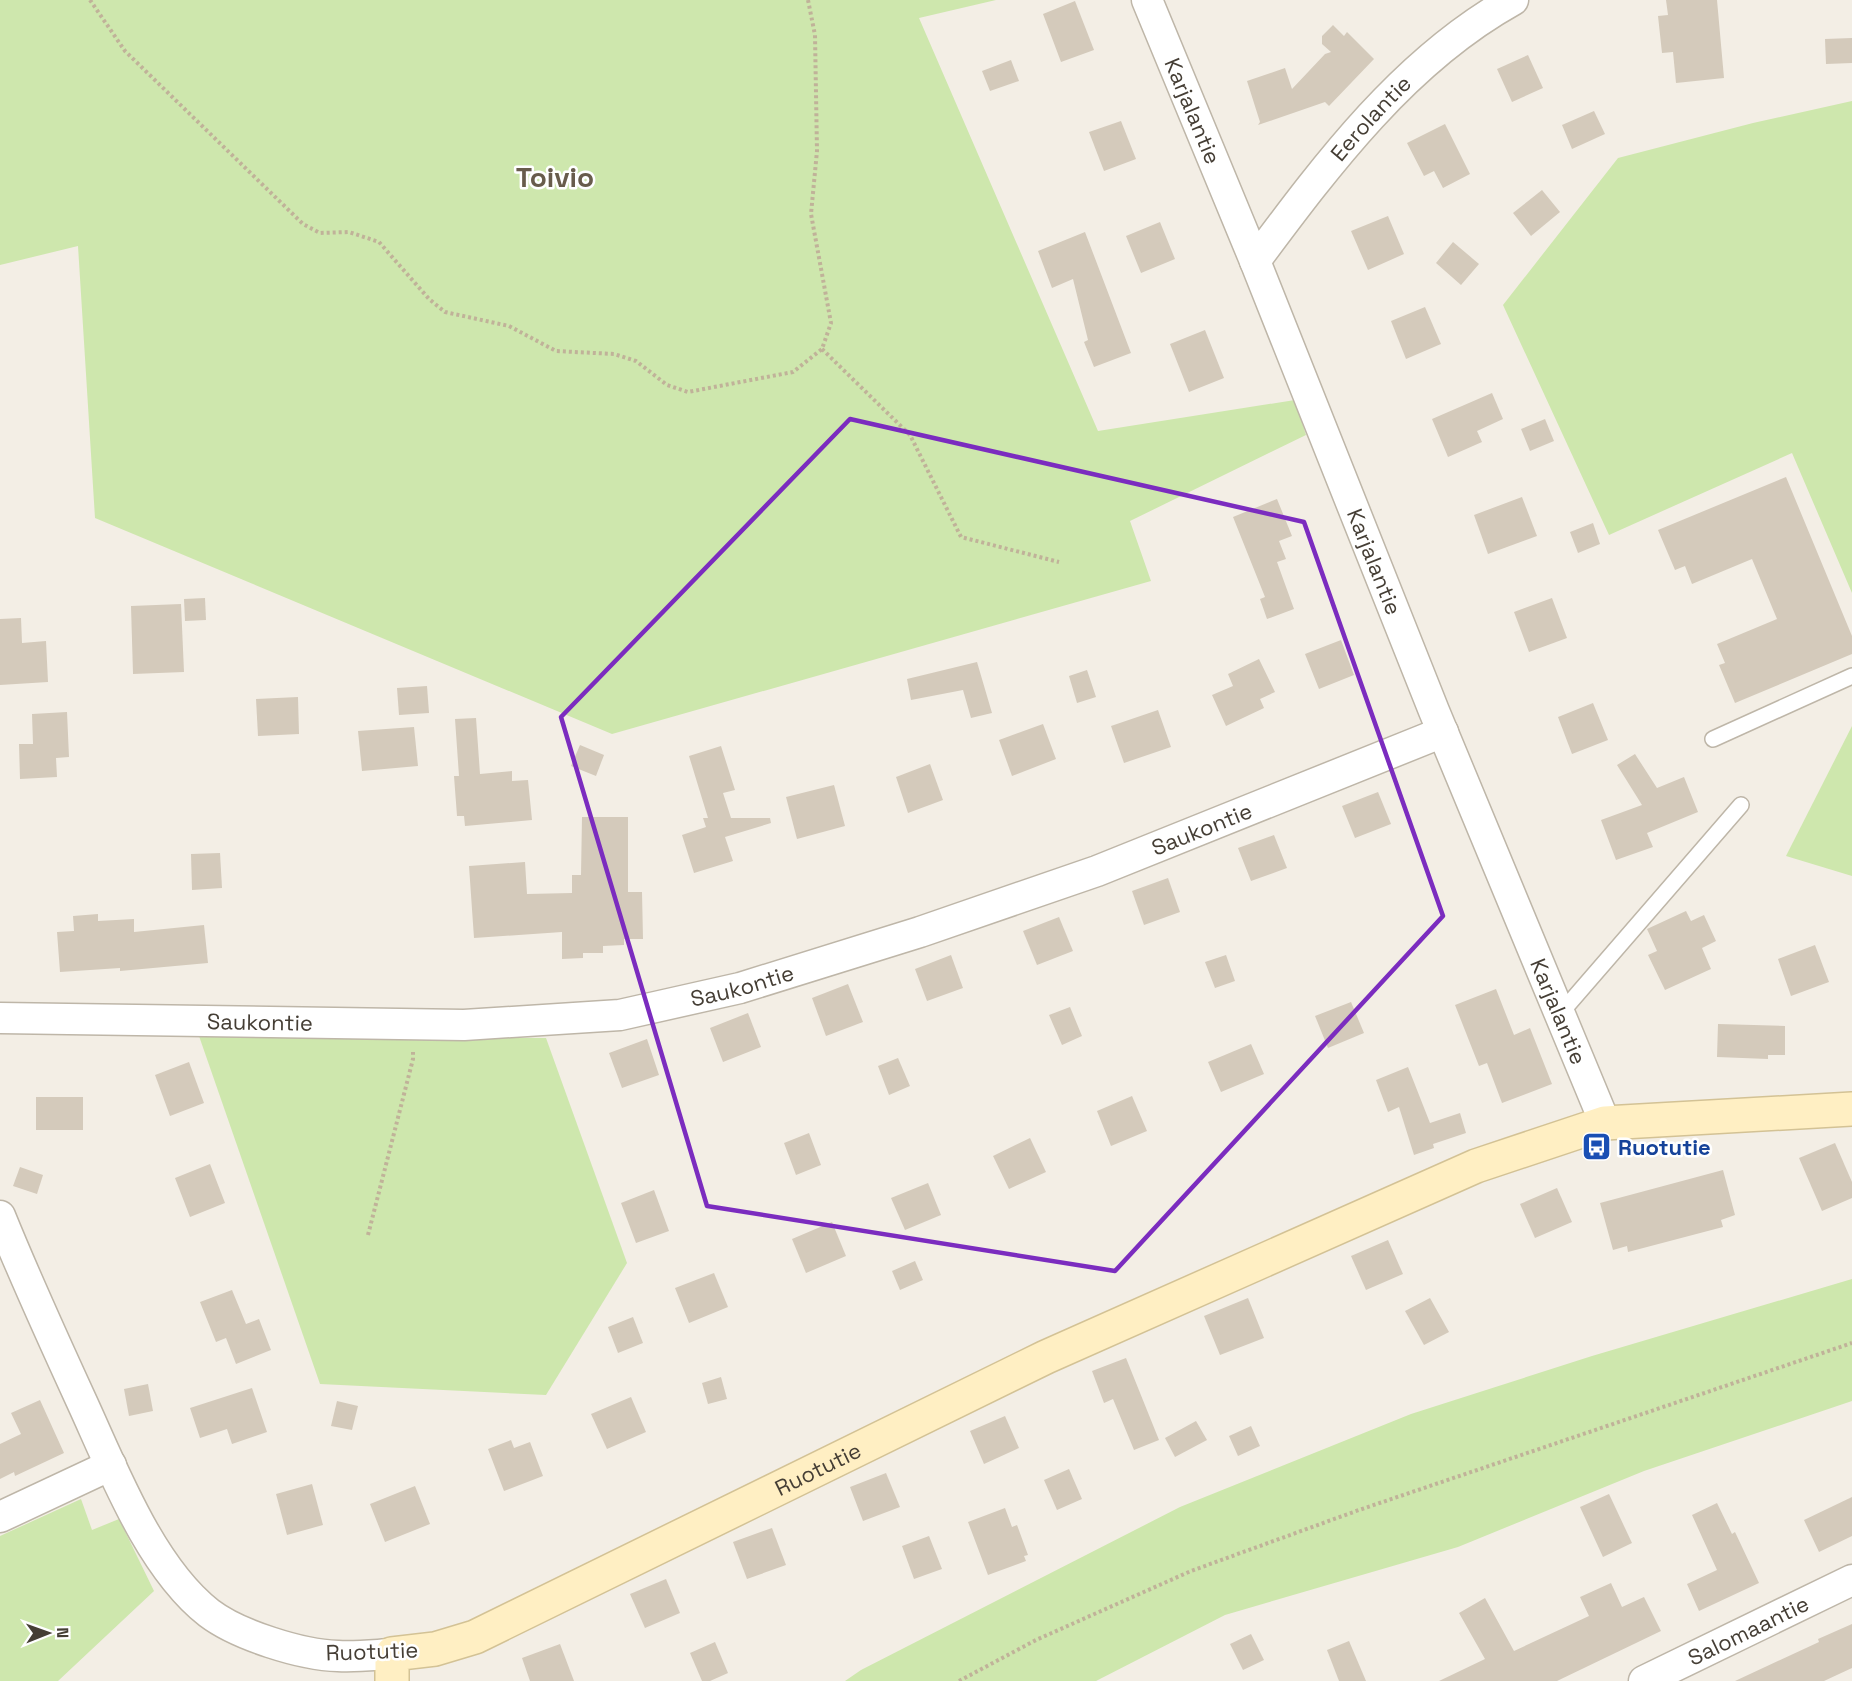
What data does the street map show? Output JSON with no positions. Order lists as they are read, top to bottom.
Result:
{
  "streets": {
    "street": [
      "Karjalantie",
      "Eerolantie",
      "Saukontie",
      "Ruotutie",
      "Salomaantie"
    ]
  },
  "crossings": [
    ["Karjalantie", "Eerolantie"],
    ["Karjalantie", "Saukontie"],
    ["Karjalantie", "Ruotutie"]
  ],
  "districts": ["Toivio"],
  "places": {
    "bus stop": ["Ruotutie"]
  },
  "north": "right"
}
